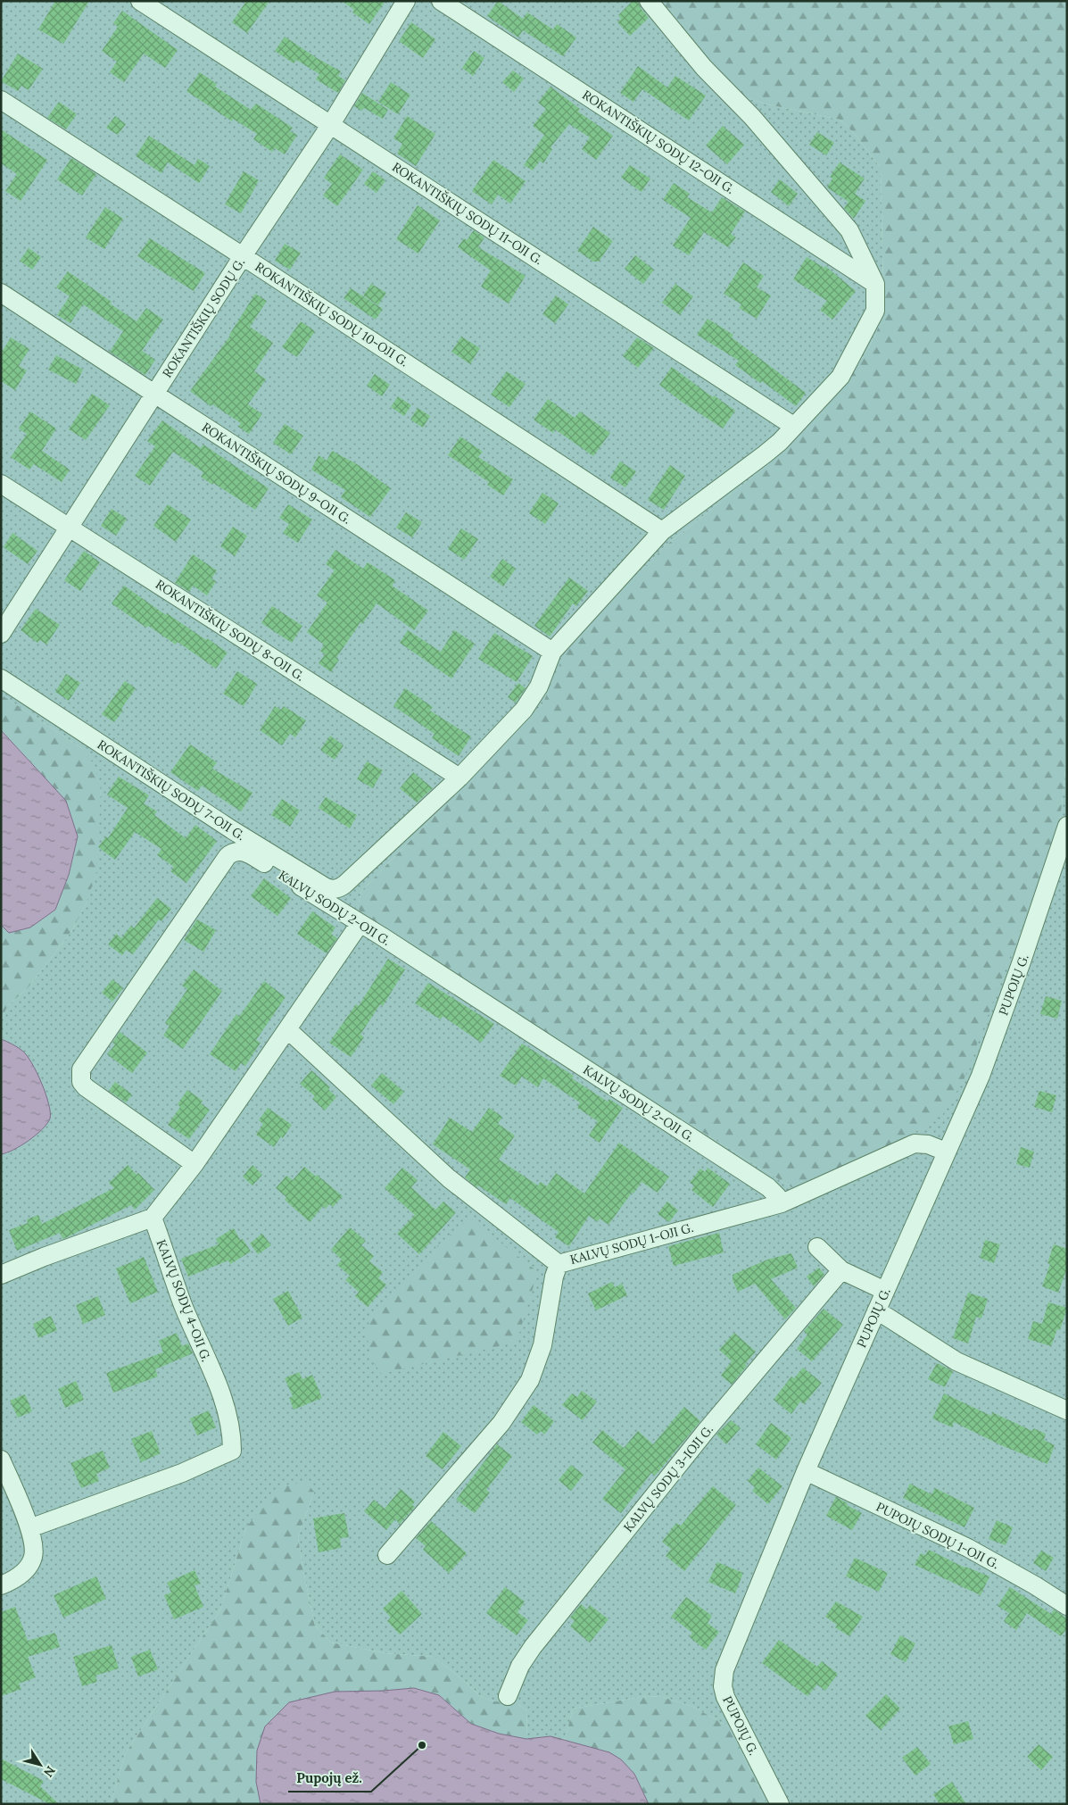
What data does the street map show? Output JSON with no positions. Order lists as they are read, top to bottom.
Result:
{
  "streets": {
    "street": [
      "ROKANTIŠKIŲ SODŲ 12-OJI G.",
      "ROKANTIŠKIŲ SODŲ 11-OJI G.",
      "ROKANTIŠKIŲ SODŲ 10-OJI G.",
      "ROKANTIŠKIŲ SODŲ G.",
      "ROKANTIŠKIŲ SODŲ 9-OJI G.",
      "ROKANTIŠKIŲ SODŲ 8-OJI G.",
      "ROKANTIŠKIŲ SODŲ 7-OJI G.",
      "KALVŲ SODŲ 2-OJI G.",
      "PUPOJŲ G.",
      "KALVŲ SODŲ 1-OJI G.",
      "KALVŲ SODŲ 4-OJI G.",
      "KALVŲ SODŲ 3-IOJI G.",
      "PUPOJŲ SODŲ 1-OJI G."
    ]
  },
  "crossings": [
    ["ROKANTIŠKIŲ SODŲ 11-OJI G.", "ROKANTIŠKIŲ SODŲ G."],
    ["ROKANTIŠKIŲ SODŲ 10-OJI G.", "ROKANTIŠKIŲ SODŲ G."],
    ["ROKANTIŠKIŲ SODŲ G.", "ROKANTIŠKIŲ SODŲ 9-OJI G."],
    ["ROKANTIŠKIŲ SODŲ G.", "ROKANTIŠKIŲ SODŲ 8-OJI G."],
    ["ROKANTIŠKIŲ SODŲ 8-OJI G.", "ROKANTIŠKIŲ SODŲ 7-OJI G."],
    ["KALVŲ SODŲ 2-OJI G.", "KALVŲ SODŲ 1-OJI G."],
    ["PUPOJŲ G.", "KALVŲ SODŲ 1-OJI G."],
    ["PUPOJŲ G.", "PUPOJŲ SODŲ 1-OJI G."]
  ],
  "places": ["Pupojų ež."],
  "north": "bottom right"
}
